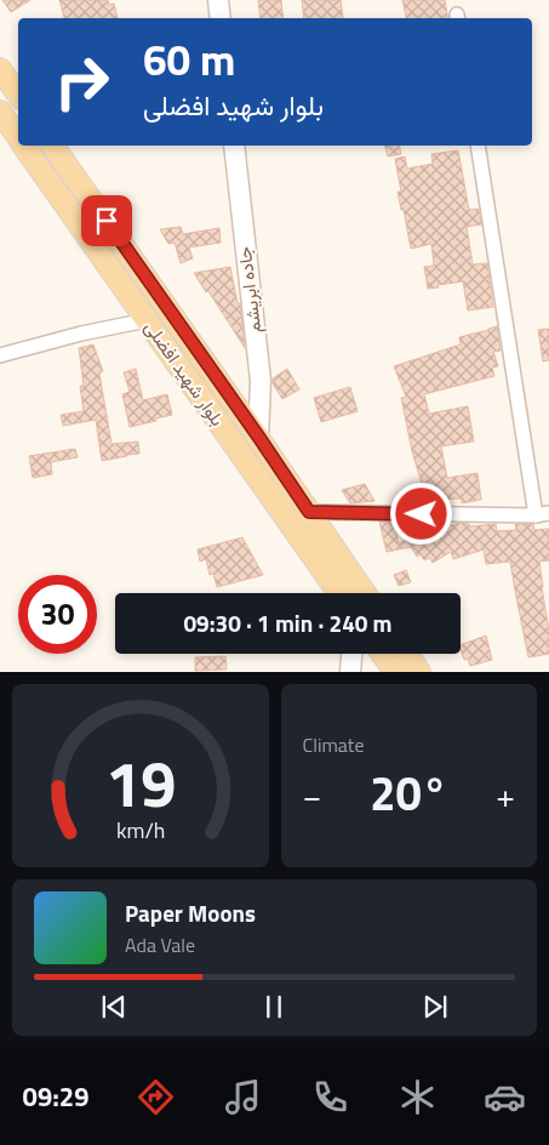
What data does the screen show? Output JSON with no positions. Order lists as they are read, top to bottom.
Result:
{
  "streets": {
    "main road": ["جاده ابریشم", "بلوار شهید افضلی"]
  },
  "crossings": [
    ["جاده ابریشم", "بلوار شهید افضلی"]
  ],
  "page": {
    "turn": ["60 m", "بلوار شهید افضلی"],
    "limit": "30",
    "trip": "09:30 · 1 min · 240 m",
    "tile": "Climate",
    "heat": ["−", "20°", "+"],
    "song": ["Paper Moons", "Ada Vale"],
    "tabs": "09:29",
    "gauge": ["19", "km/h"]
  }
}
